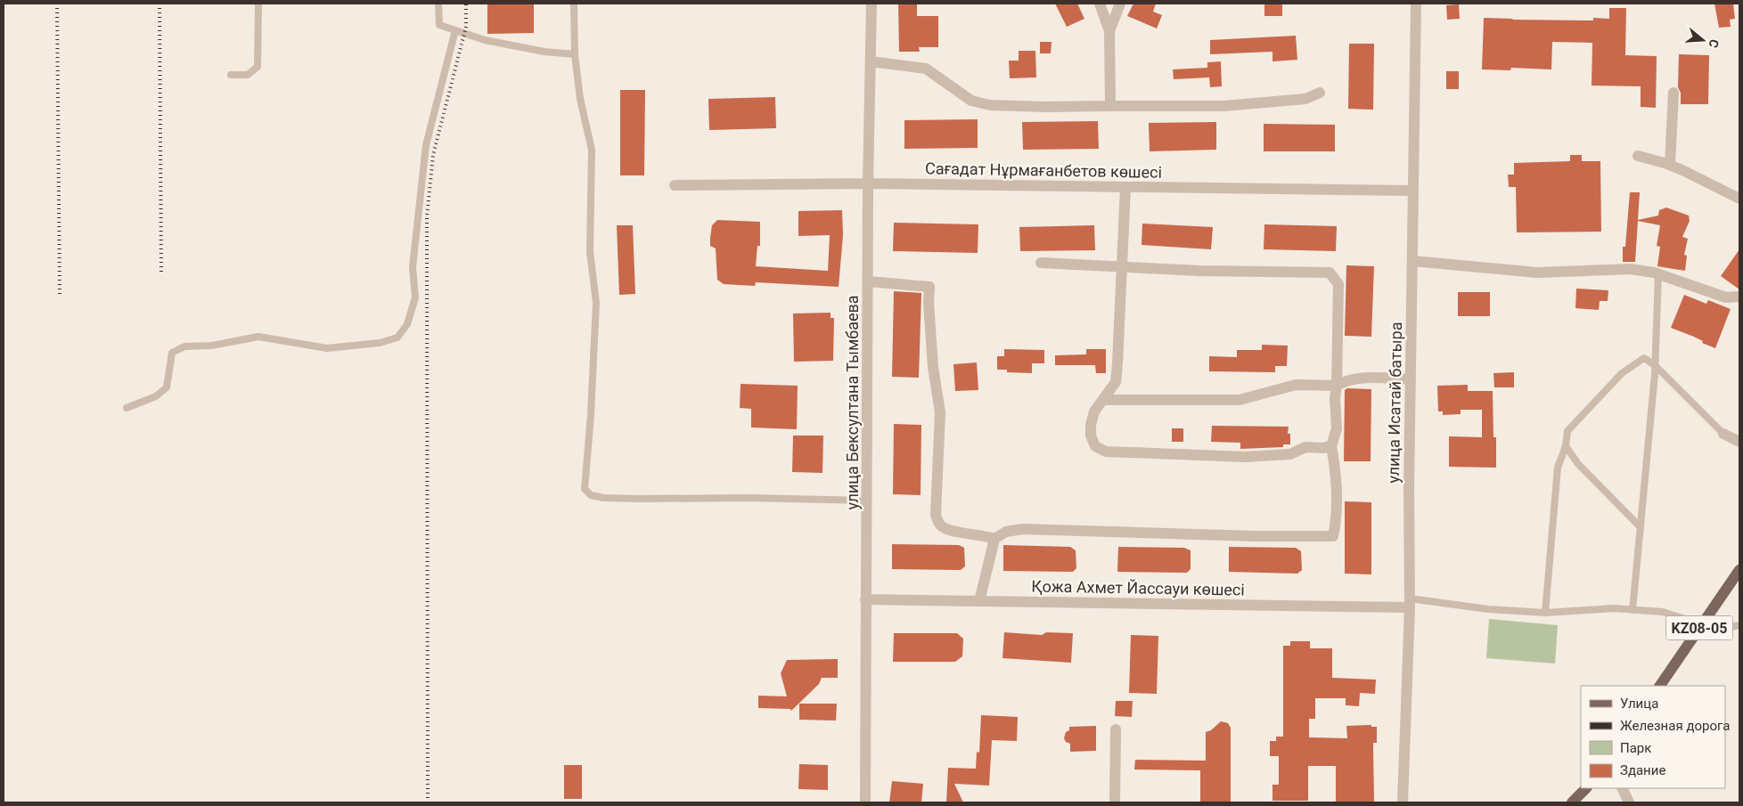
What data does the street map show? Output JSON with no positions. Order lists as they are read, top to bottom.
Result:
{
  "streets": {
    "main road": ["KZ08-05"],
    "street": [
      "Сағадат Нұрмағанбетов көшесі",
      "улица Бексултана Тымбаева",
      "улица Исатай батыра",
      "Қожа Ахмет Йассауи көшесі"
    ]
  },
  "crossings": [
    ["Сағадат Нұрмағанбетов көшесі", "улица Бексултана Тымбаева"],
    ["Сағадат Нұрмағанбетов көшесі", "улица Исатай батыра"],
    ["улица Бексултана Тымбаева", "Қожа Ахмет Йассауи көшесі"],
    ["улица Исатай батыра", "Қожа Ахмет Йассауи көшесі"]
  ],
  "legend": [
    "Улица",
    "Железная дорога",
    "Парк",
    "Здание"
  ],
  "north": "right"
}
